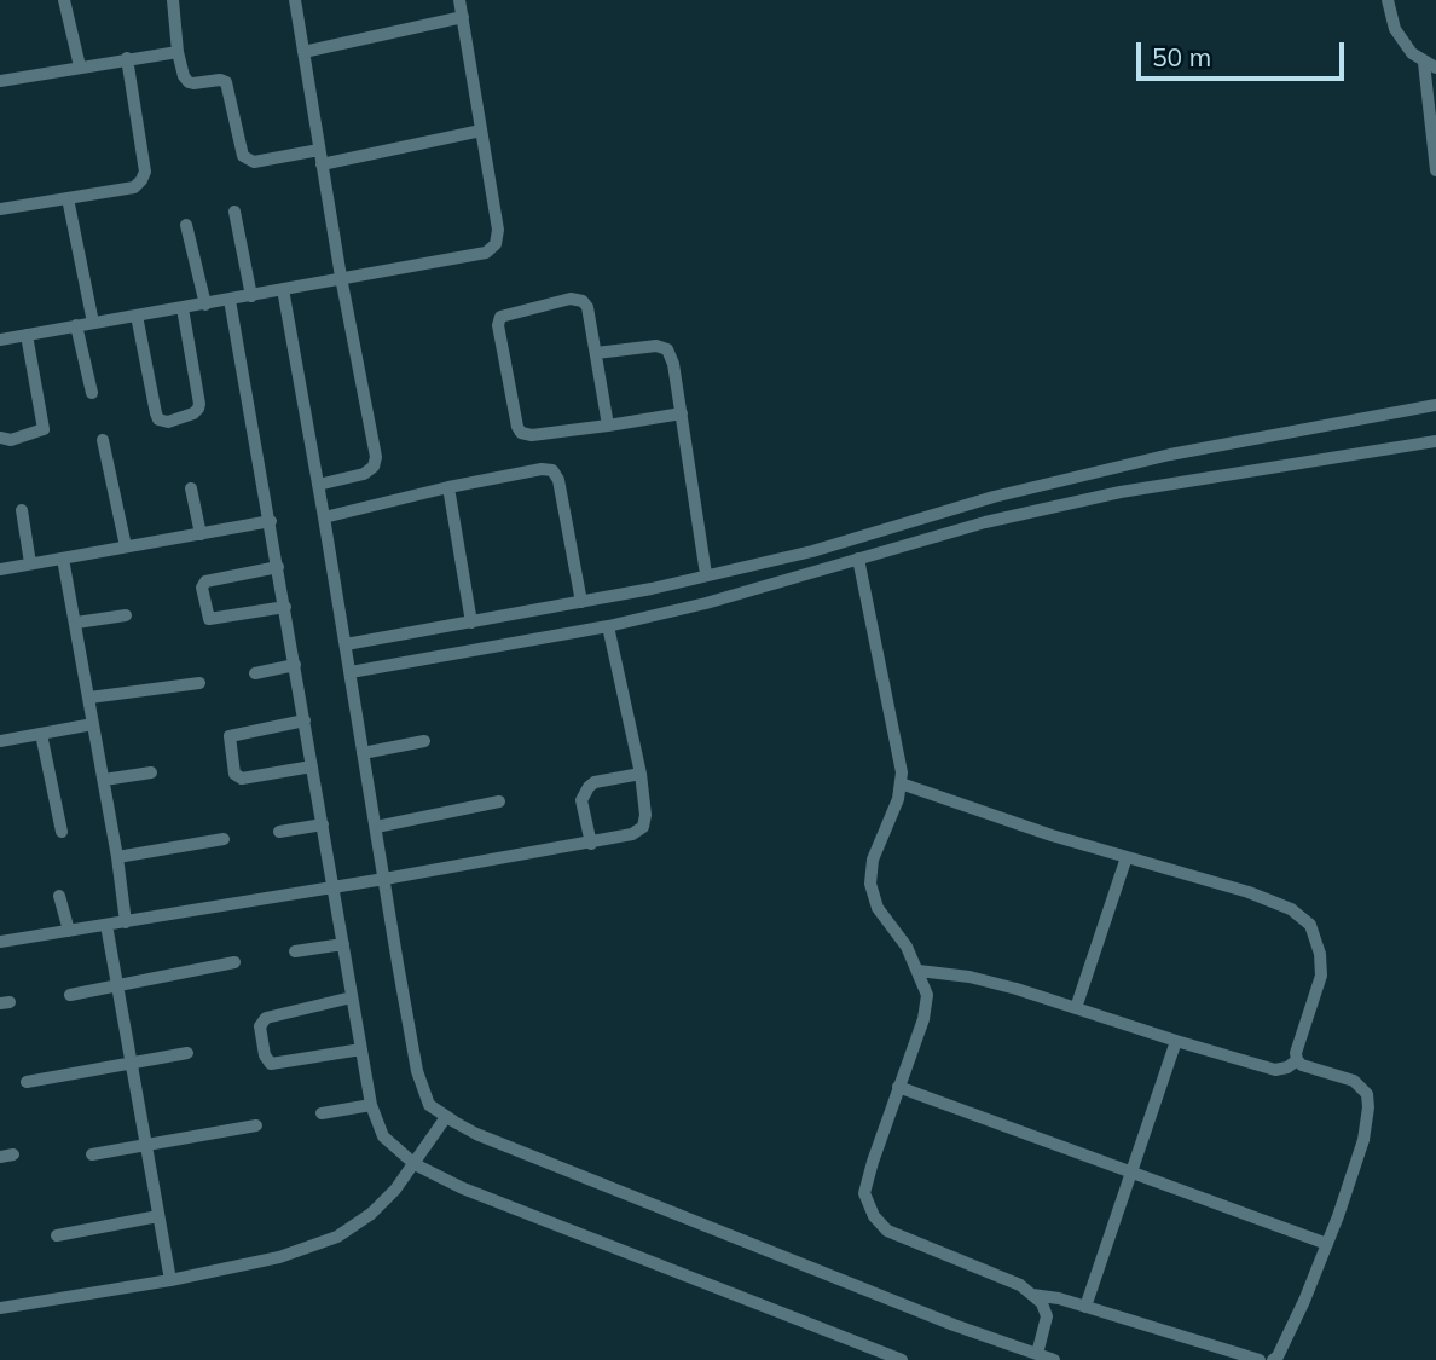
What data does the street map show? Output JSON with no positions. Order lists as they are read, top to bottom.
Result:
{
  "scale_bar": "50 m"
}
